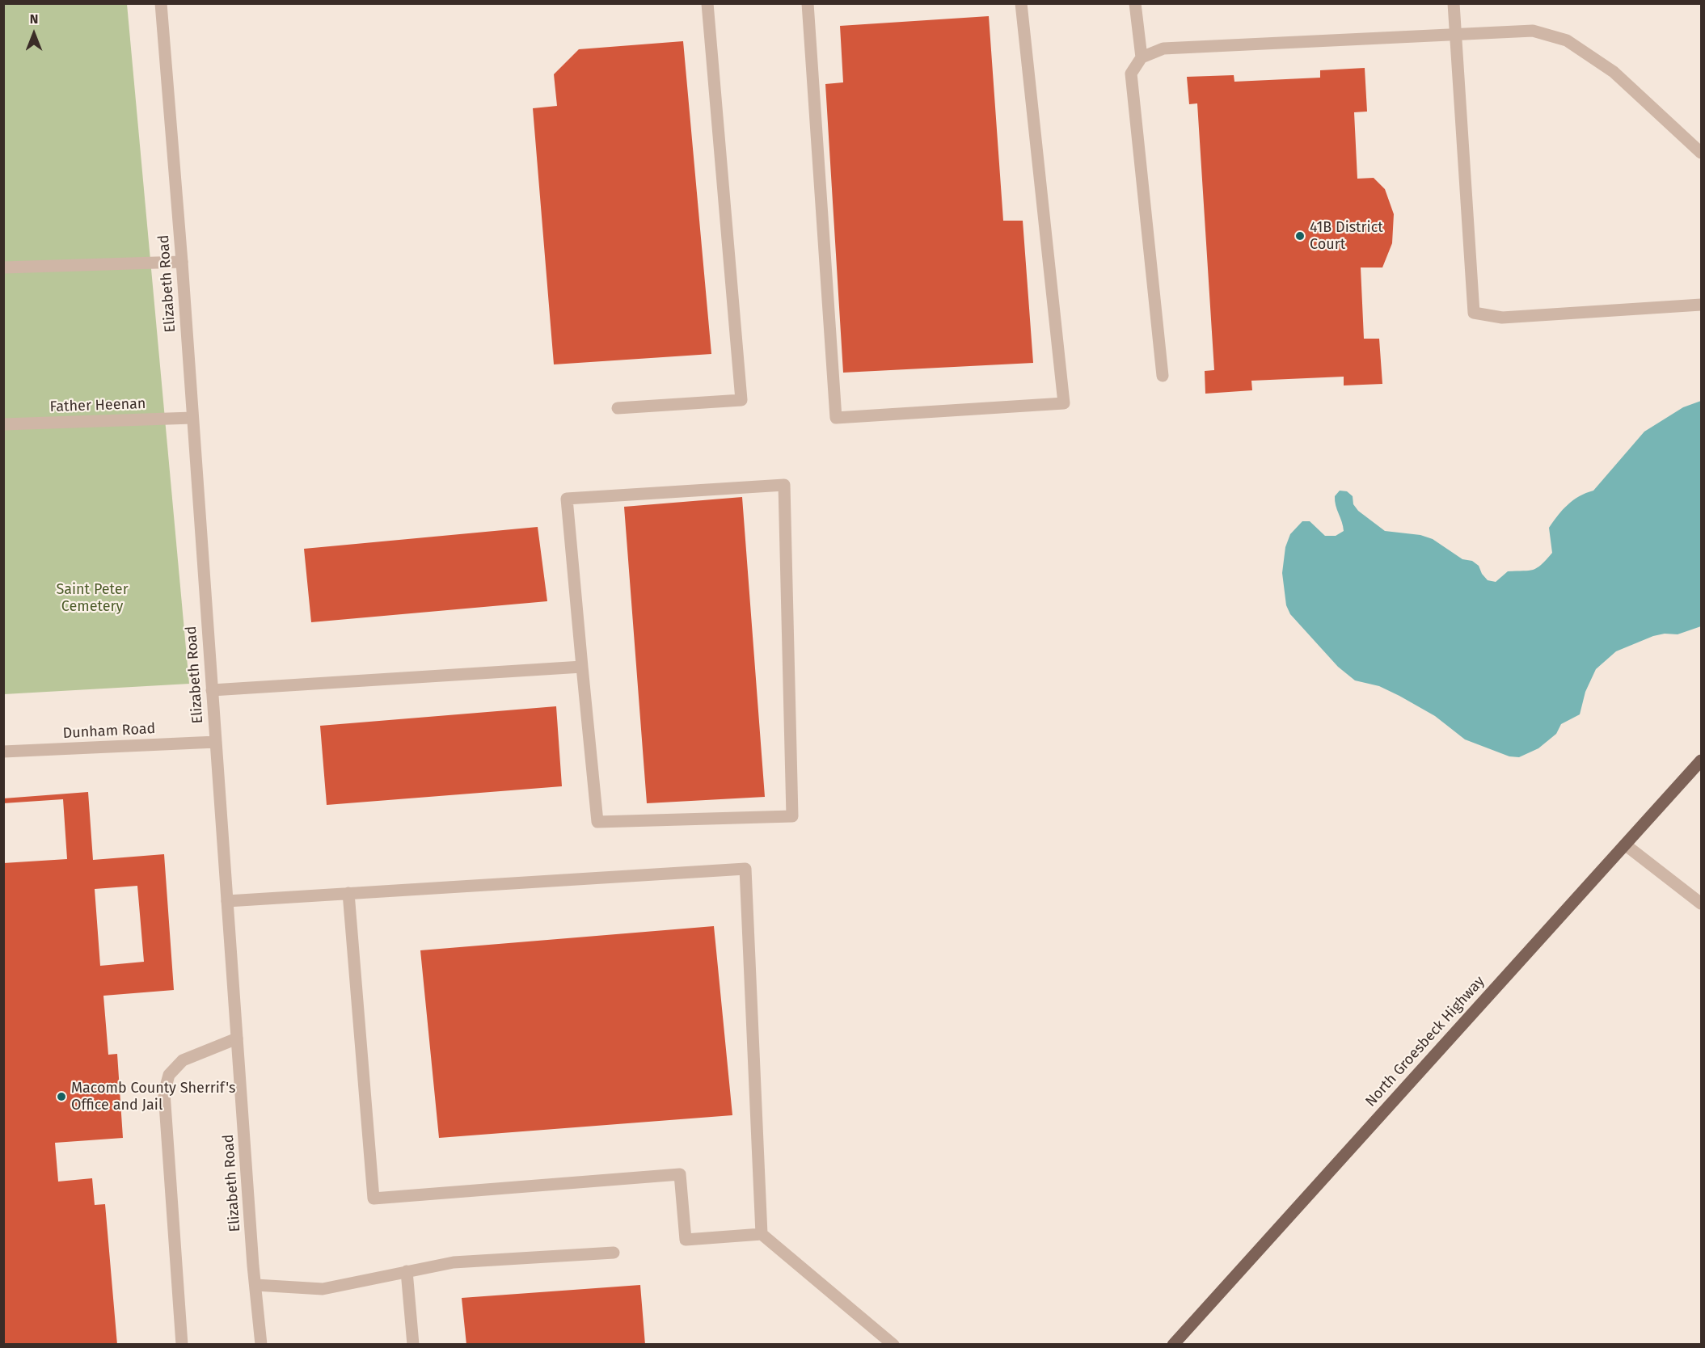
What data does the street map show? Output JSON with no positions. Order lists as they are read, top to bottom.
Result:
{
  "streets": {
    "main road": ["North Groesbeck Highway"],
    "street": ["Elizabeth Road", "Father Heenan", "Dunham Road"]
  },
  "crossings": [
    ["Elizabeth Road", "Father Heenan"],
    ["Elizabeth Road", "Dunham Road"]
  ],
  "parks": ["Saint Peter Cemetery"],
  "places": ["41B District Court", "Macomb County Sherrif's Office and Jail"],
  "north": "top"
}
